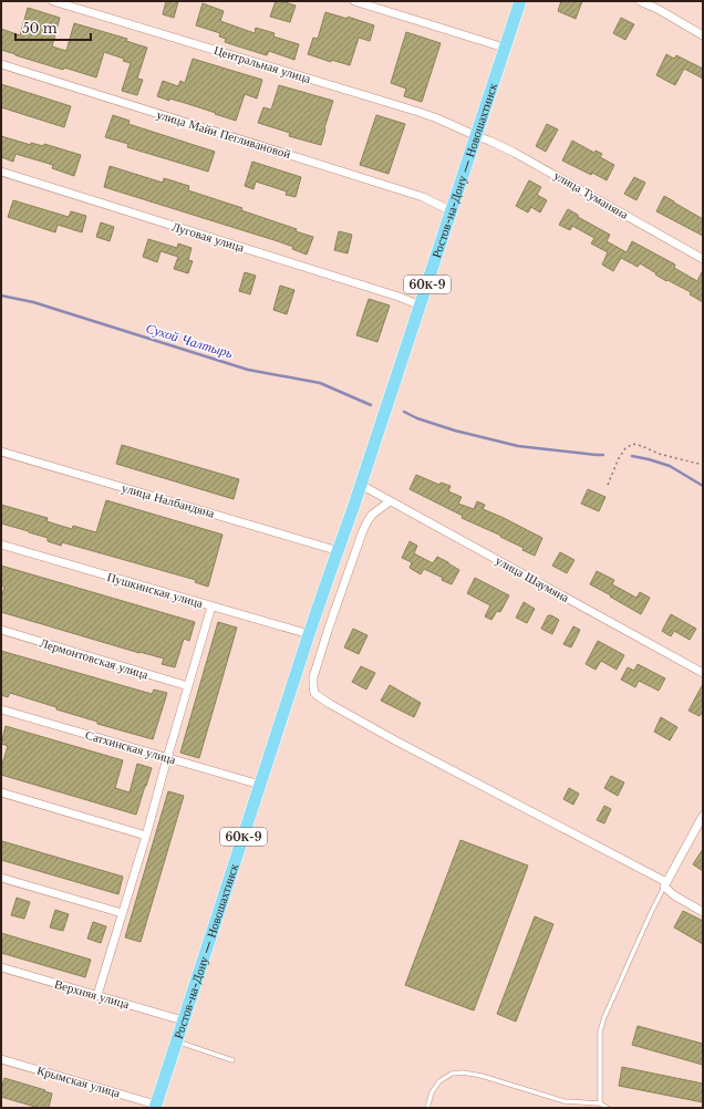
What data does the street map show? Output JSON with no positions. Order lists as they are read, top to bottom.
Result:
{
  "streets": {
    "main road": ["Ростов-на-Дону — Новошахтинск", "60К-9"],
    "street": [
      "Центральная улица",
      "улица Майи Пегливановой",
      "улица Туманяна",
      "Луговая улица",
      "улица Налбандяна",
      "улица Шаумяна",
      "Пушкинская улица",
      "Лермонтовская улица",
      "Сатхинская улица",
      "Верхняя улица",
      "Крымская улица"
    ]
  },
  "crossings": [
    ["Центральная улица", "Ростов-на-Дону — Новошахтинск"],
    ["Центральная улица", "улица Туманяна"],
    ["улица Майи Пегливановой", "Ростов-на-Дону — Новошахтинск"],
    ["Ростов-на-Дону — Новошахтинск", "улица Туманяна"],
    ["Ростов-на-Дону — Новошахтинск", "Луговая улица"],
    ["Ростов-на-Дону — Новошахтинск", "улица Налбандяна"],
    ["Ростов-на-Дону — Новошахтинск", "улица Шаумяна"],
    ["Ростов-на-Дону — Новошахтинск", "Пушкинская улица"],
    ["Ростов-на-Дону — Новошахтинск", "Сатхинская улица"],
    ["Ростов-на-Дону — Новошахтинск", "Верхняя улица"],
    ["Ростов-на-Дону — Новошахтинск", "Крымская улица"]
  ],
  "water": ["Сухой Чалтырь"],
  "scale_bar": "50 m"
}
